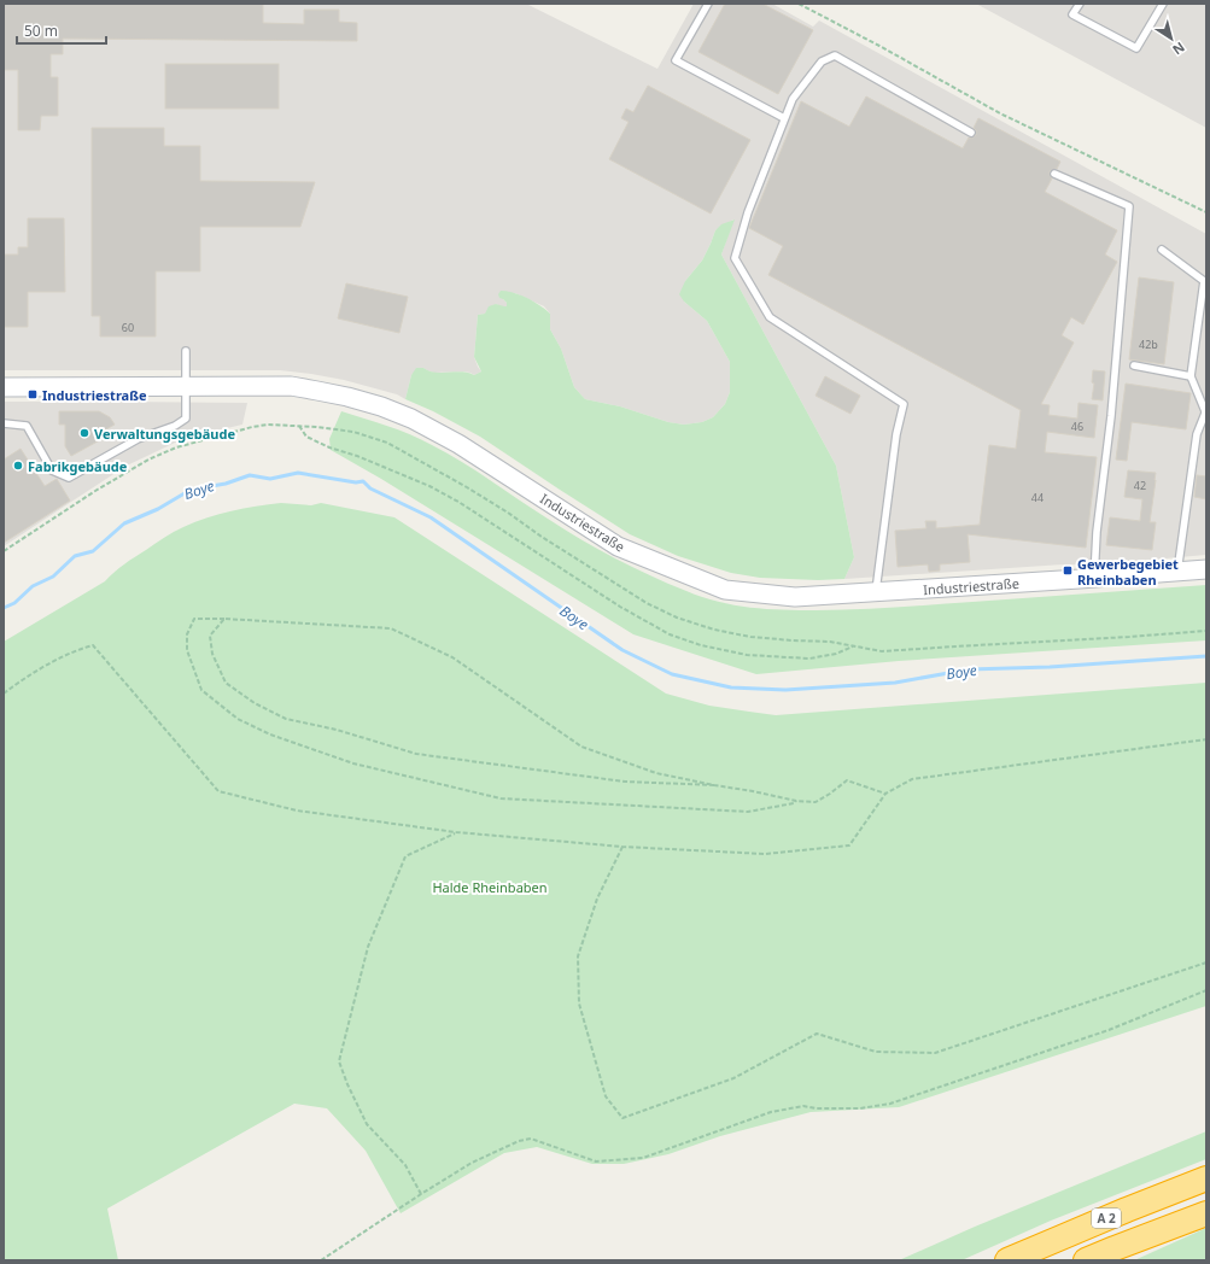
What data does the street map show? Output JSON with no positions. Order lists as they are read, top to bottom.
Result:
{
  "streets": {
    "highway": ["A 2"],
    "street": ["Industriestraße"]
  },
  "water": ["Boye"],
  "parks": ["Halde Rheinbaben"],
  "places": {
    "transit": ["Industriestraße", "Gewerbegebiet Rheinbaben"],
    "other": ["Verwaltungsgebäude", "Fabrikgebäude"]
  },
  "house_numbers": [
    "60",
    "42b",
    "46",
    "42",
    "44"
  ],
  "scale_bar": "50 m",
  "north": "bottom right"
}
